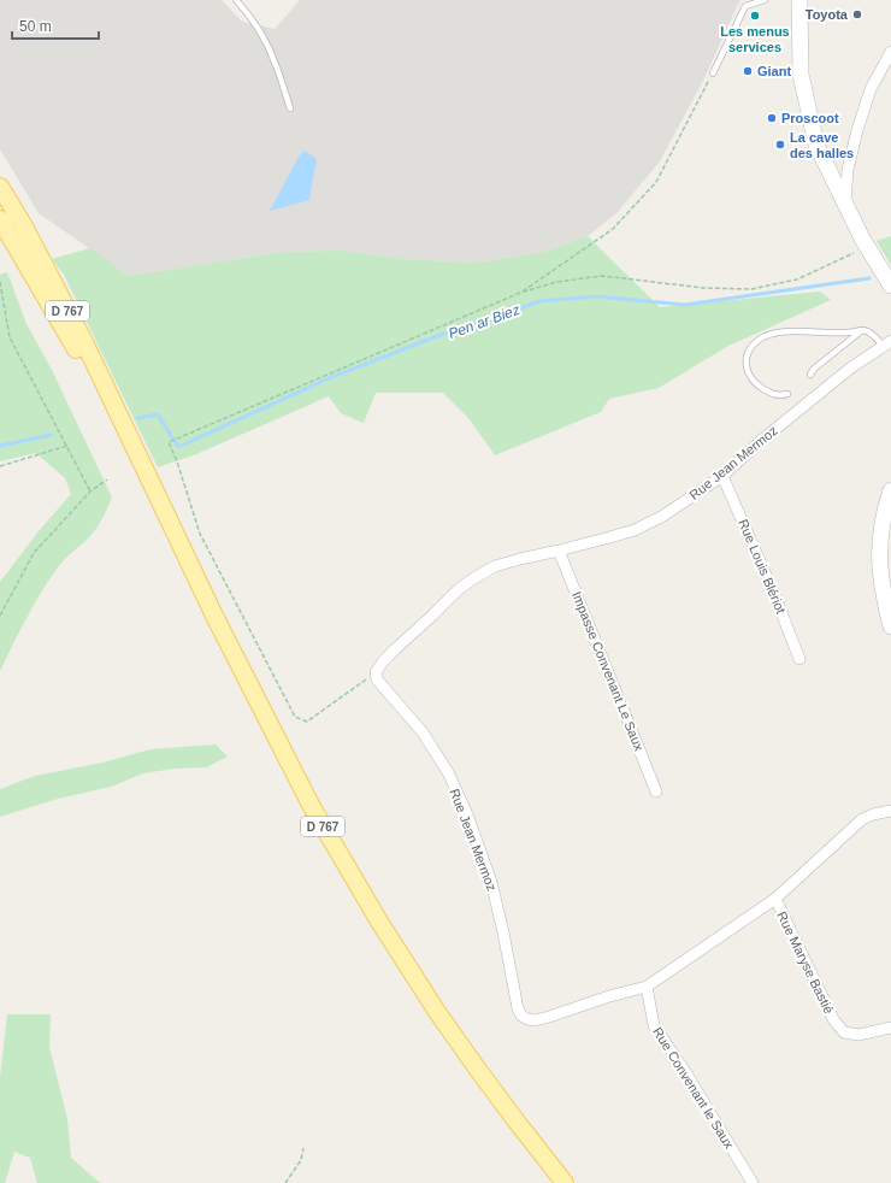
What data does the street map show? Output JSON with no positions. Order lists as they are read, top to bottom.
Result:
{
  "streets": {
    "main road": ["D 767"],
    "street": [
      "Rue Jean Mermoz",
      "Rue Louis Blériot",
      "Impasse Convenant Le Saux",
      "Rue Maryse Bastié",
      "Rue Convenant le Saux"
    ]
  },
  "crossings": [
    ["Rue Jean Mermoz", "Rue Louis Blériot"],
    ["Rue Jean Mermoz", "Impasse Convenant Le Saux"],
    ["Rue Jean Mermoz", "Rue Maryse Bastié"],
    ["Rue Jean Mermoz", "Rue Convenant le Saux"]
  ],
  "water": ["Pen ar Biez"],
  "places": [
    "Toyota",
    "Les menus services",
    "Giant",
    "Proscoot",
    "La cave des halles"
  ],
  "scale_bar": "50 m"
}
